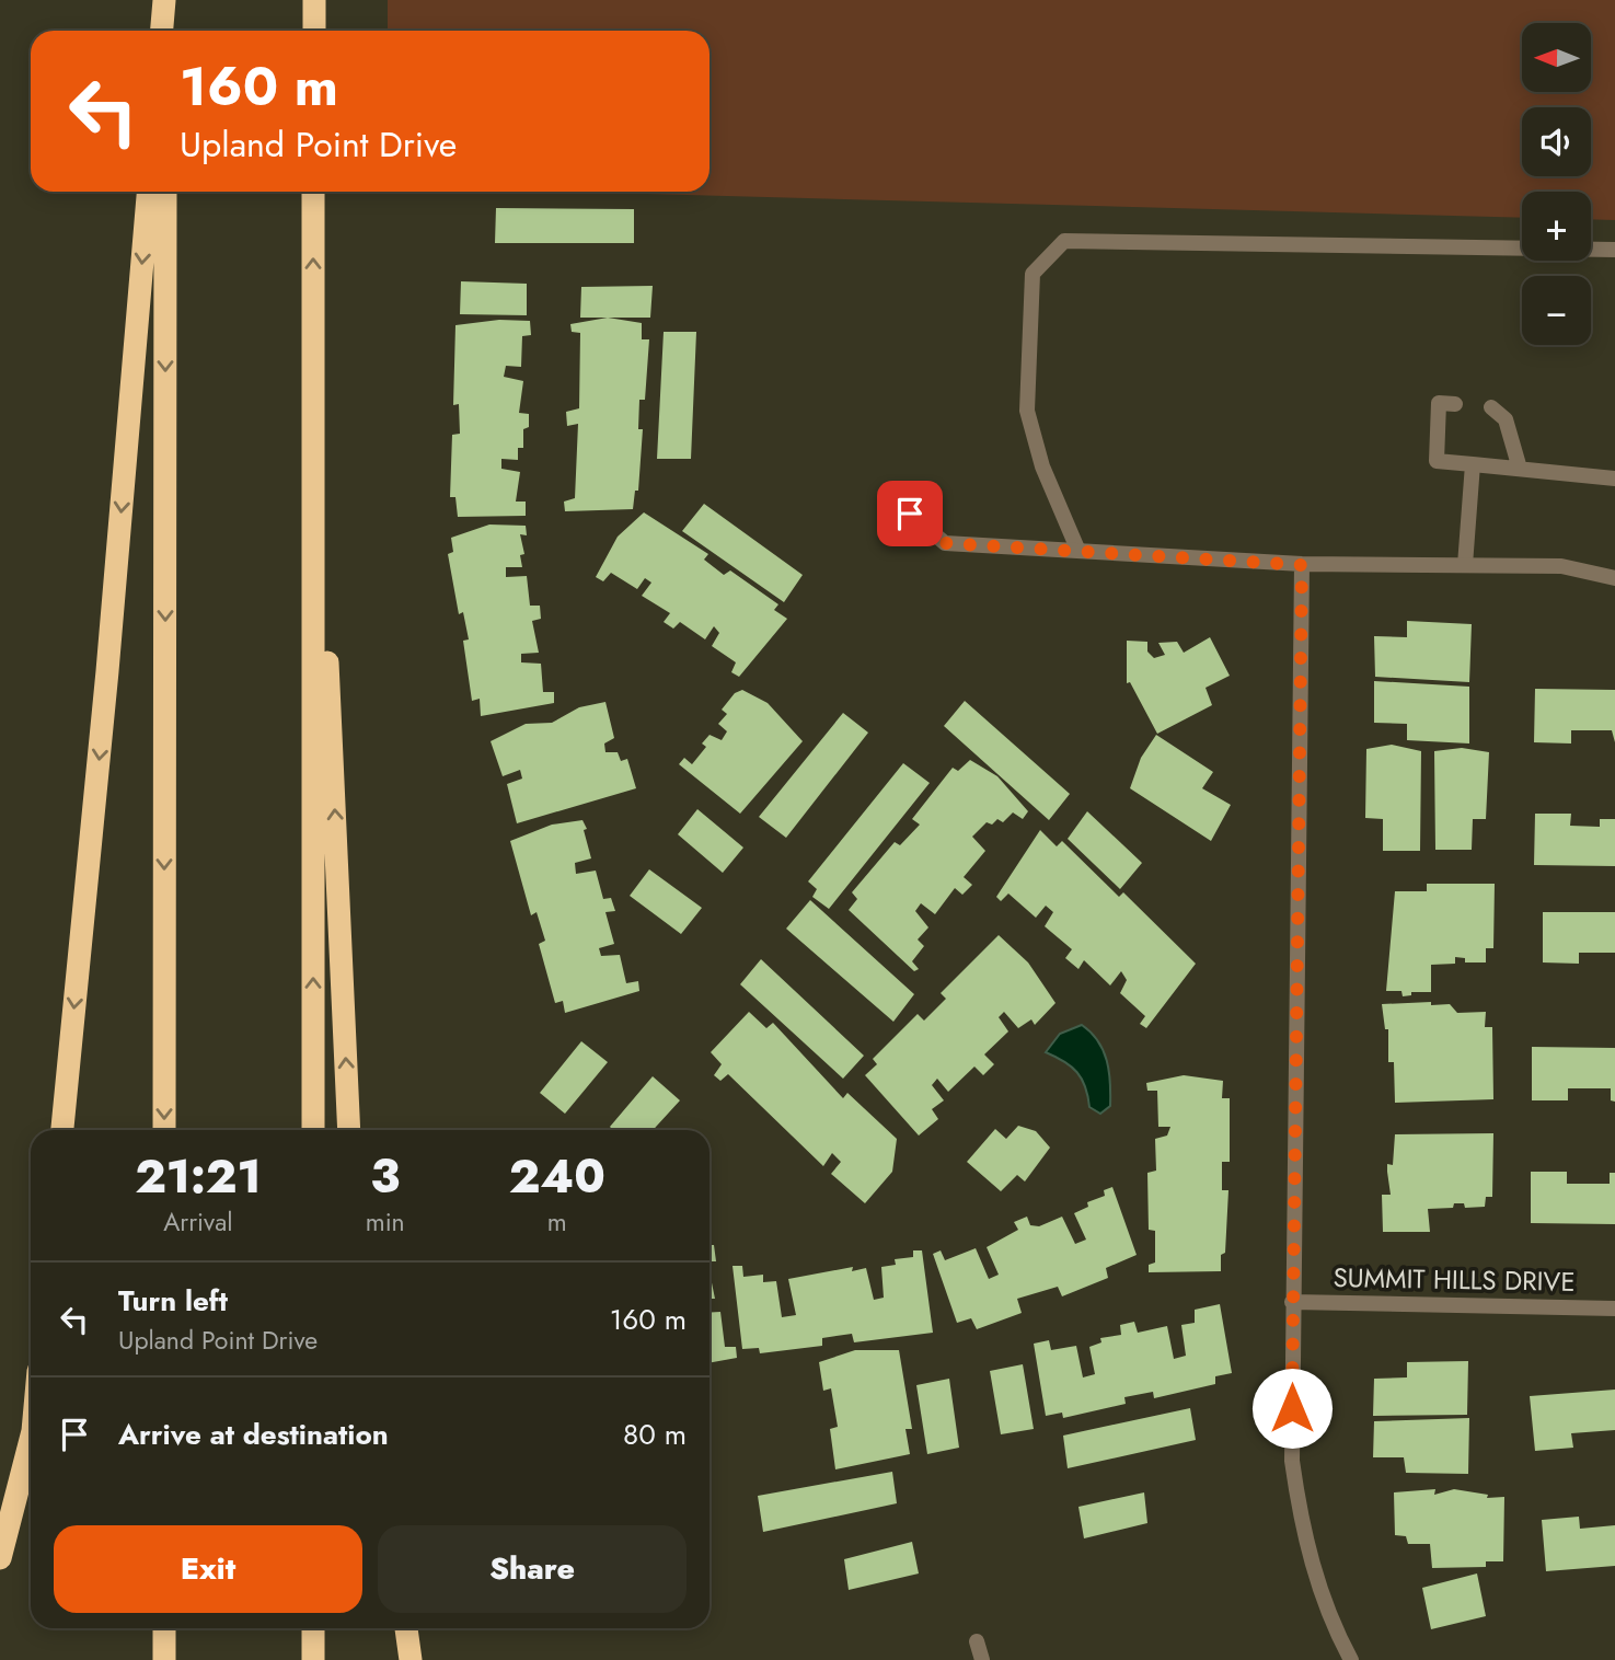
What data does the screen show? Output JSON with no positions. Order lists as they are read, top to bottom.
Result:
{
  "streets": {
    "street": ["SUMMIT HILLS DRIVE"]
  },
  "north": "left",
  "page": {
    "map_buttons": ["+", "−"],
    "turn": ["160 m", "Upland Point Drive"],
    "eta": [
      "21:21",
      "Arrival",
      "3",
      "min",
      "240",
      "m"
    ],
    "list": [
      {
        "name": "Turn left",
        "note": "Upland Point Drive",
        "value": "160 m"
      },
      {
        "name": "Arrive at destination",
        "value": "80 m"
      }
    ],
    "buttons": ["Exit", "Share"]
  }
}
